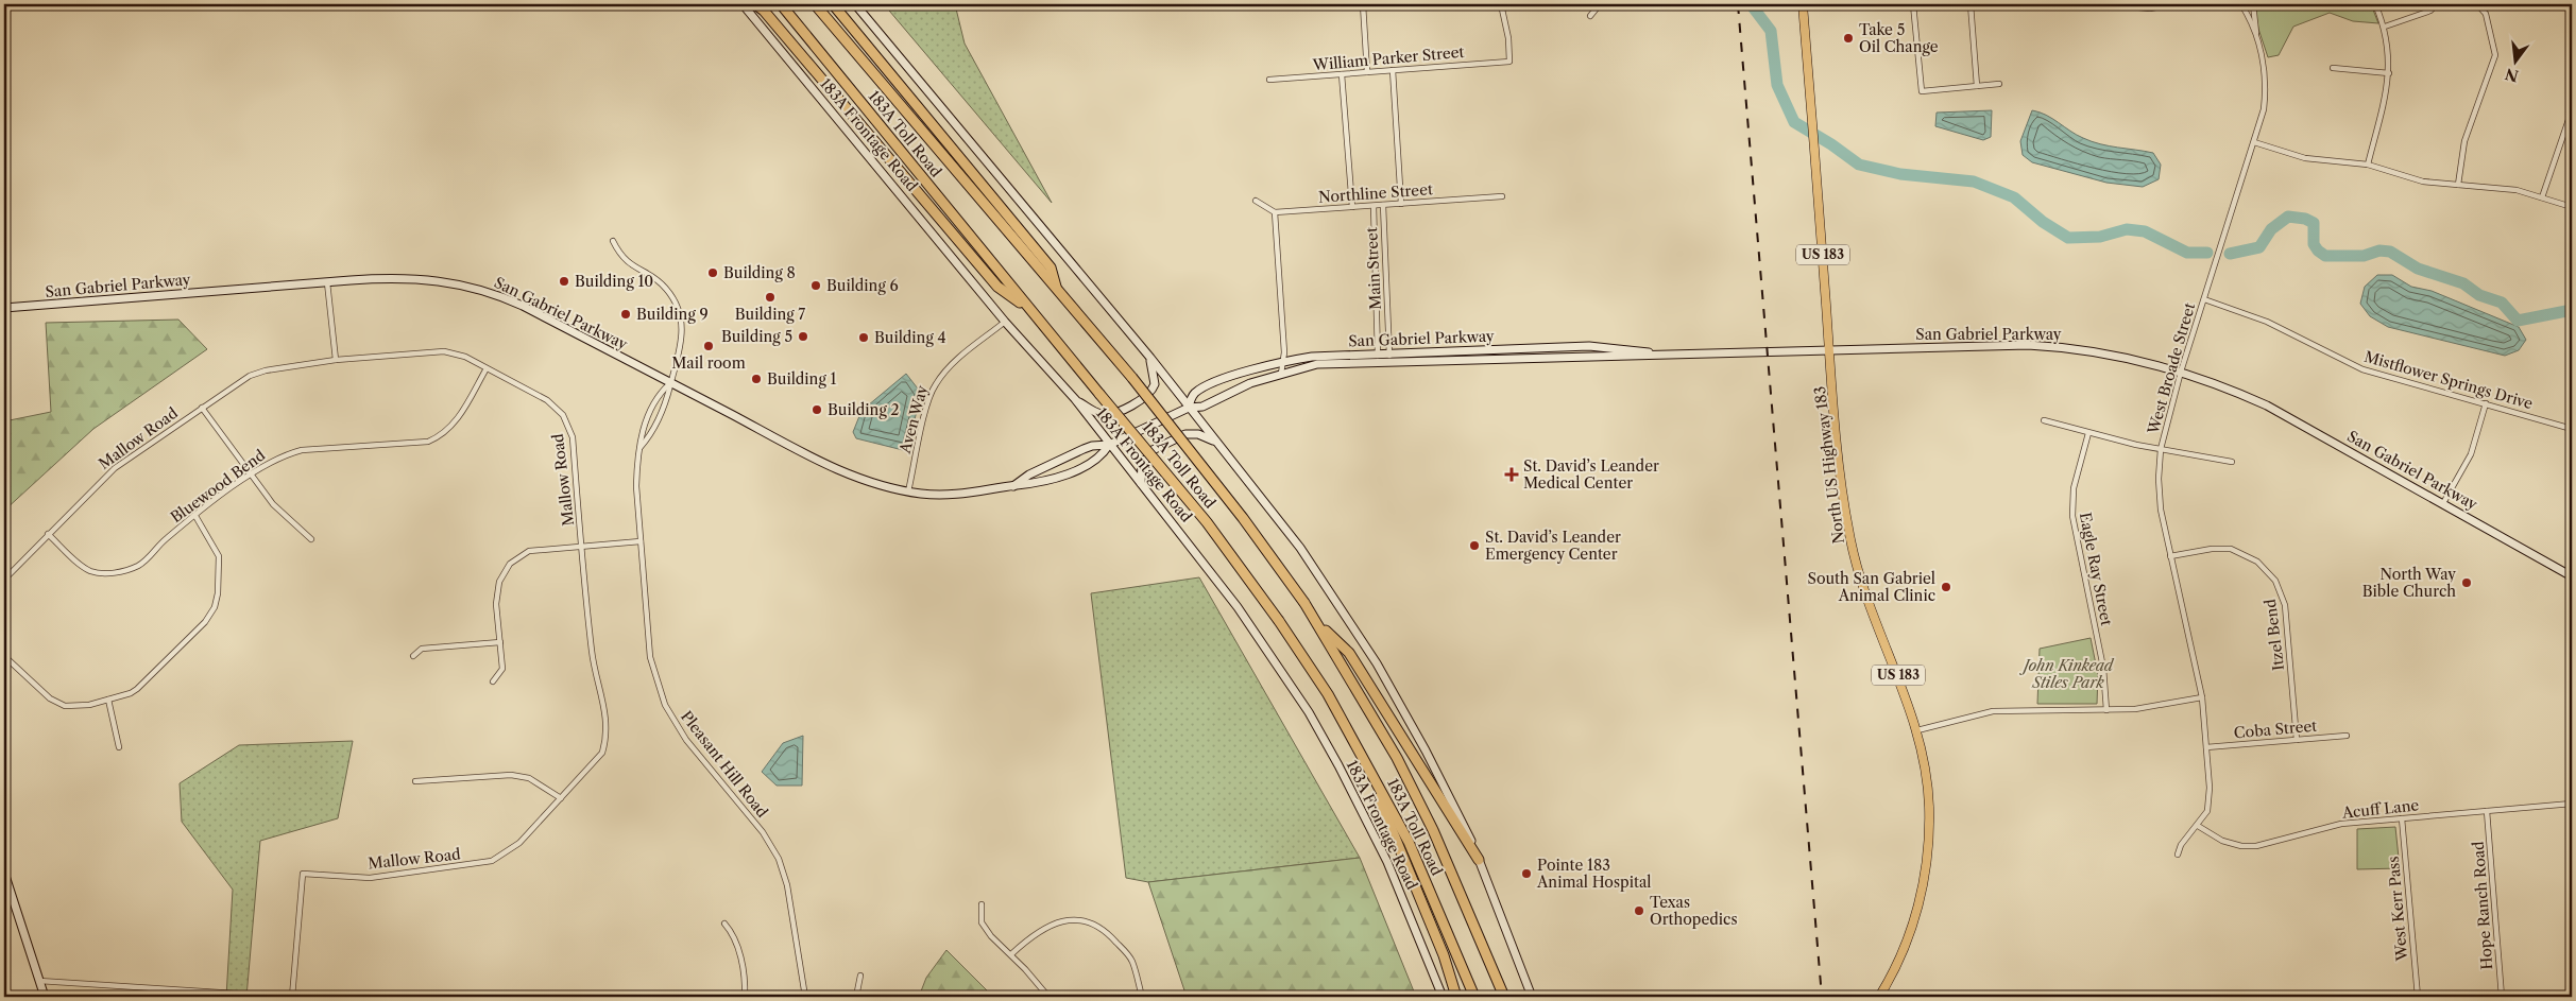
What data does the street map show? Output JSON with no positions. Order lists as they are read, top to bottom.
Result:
{
  "streets": {
    "highway": ["183A Toll Road"],
    "main road": ["US 183", "North US Highway 183"],
    "street": [
      "William Parker Street",
      "183A Frontage Road",
      "Northline Street",
      "Main Street",
      "San Gabriel Parkway",
      "West Broade Street",
      "Mistflower Springs Drive",
      "Aven Way",
      "Mallow Road",
      "Bluewood Bend",
      "Eagle Ray Street",
      "Itzel Bend",
      "Coba Street",
      "Pleasant Hill Road",
      "Acuff Lane",
      "Hope Ranch Road",
      "West Kerr Pass"
    ]
  },
  "crossings": [
    ["183A Frontage Road", "San Gabriel Parkway"],
    ["183A Frontage Road", "Aven Way"],
    ["Northline Street", "Main Street"],
    ["Main Street", "San Gabriel Parkway"],
    ["San Gabriel Parkway", "West Broade Street"],
    ["San Gabriel Parkway", "Aven Way"],
    ["San Gabriel Parkway", "North US Highway 183"],
    ["San Gabriel Parkway", "Pleasant Hill Road"],
    ["West Broade Street", "Mistflower Springs Drive"],
    ["West Broade Street", "Itzel Bend"],
    ["West Broade Street", "Coba Street"],
    ["West Broade Street", "Acuff Lane"],
    ["Mallow Road", "Bluewood Bend"],
    ["Itzel Bend", "Coba Street"],
    ["Acuff Lane", "Hope Ranch Road"],
    ["Acuff Lane", "West Kerr Pass"]
  ],
  "parks": ["John Kinkead Stiles Park"],
  "places": {
    "other": [
      "Take 5 Oil Change",
      "Building 8",
      "Building 10",
      "Building 6",
      "Building 7",
      "Building 9",
      "Building 5",
      "Building 4",
      "Mail room",
      "Building 1",
      "Building 2",
      "St. David’s Leander Emergency Center",
      "North Way Bible Church",
      "South San Gabriel Animal Clinic",
      "Pointe 183 Animal Hospital",
      "Texas Orthopedics"
    ],
    "health": ["St. David’s Leander Medical Center"]
  },
  "north": "bottom"
}
